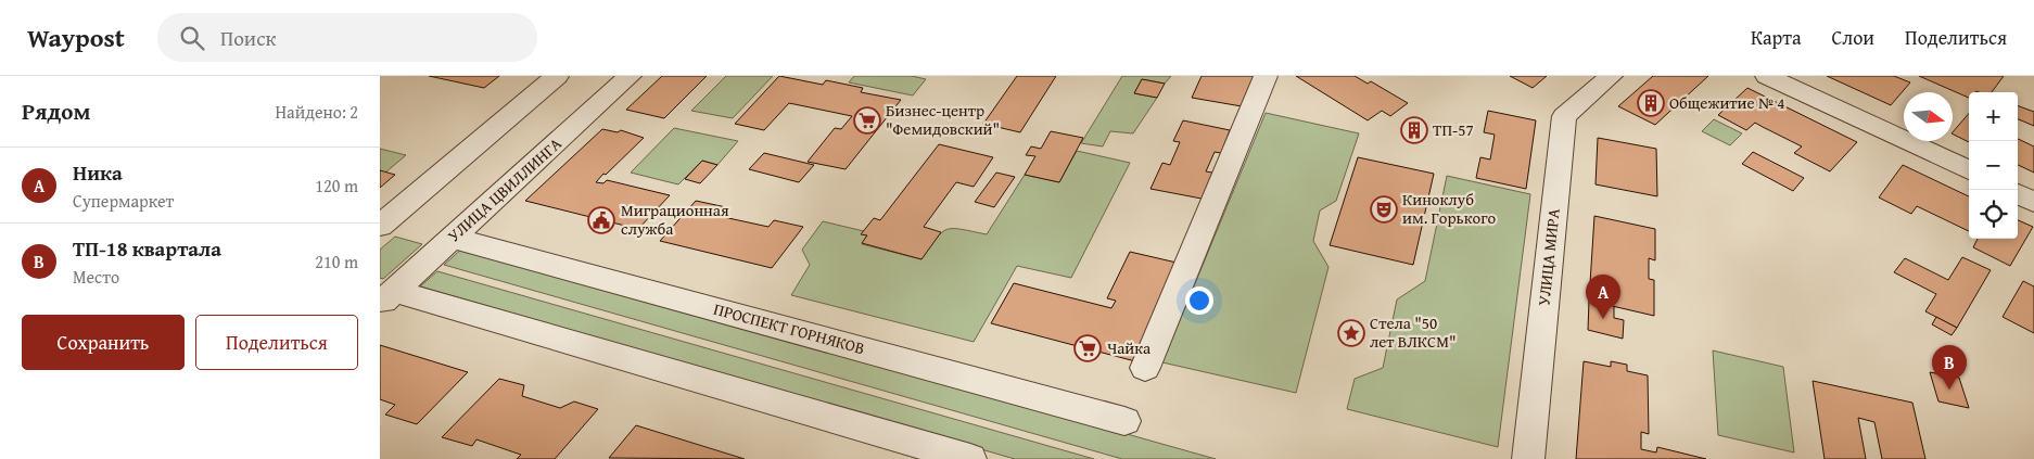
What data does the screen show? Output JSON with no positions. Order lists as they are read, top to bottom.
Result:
{
  "streets": {
    "street": ["УЛИЦА ЦВИЛЛИНГА", "УЛИЦА МИРА", "ПРОСПЕКТ ГОРНЯКОВ"]
  },
  "crossings": [
    ["УЛИЦА ЦВИЛЛИНГА", "ПРОСПЕКТ ГОРНЯКОВ"]
  ],
  "places": {
    "building": ["Общежитие № 4", "ТП-57"],
    "supermarket": ["Бизнес-центр \"Фемидовский\"", "Чайка"],
    "theatre": ["Киноклуб им. Горького"],
    "public building": ["Миграционная служба"],
    "place": ["Стела \"50 лет ВЛКСМ\""]
  },
  "north": "right",
  "page": {
    "header": "Waypost",
    "search": "Поиск",
    "nav": ["Карта", "Слои", "Поделиться"],
    "heading": ["Рядом", "Найдено: 2"],
    "map_buttons": ["+", "−"],
    "list": [
      {
        "mark": "A",
        "name": "Ника",
        "note": "Супермаркет",
        "value": "120 m"
      },
      {
        "mark": "B",
        "name": "ТП-18 квартала",
        "note": "Место",
        "value": "210 m"
      }
    ],
    "pins": ["A", "B"],
    "buttons": ["Сохранить", "Поделиться"]
  }
}
